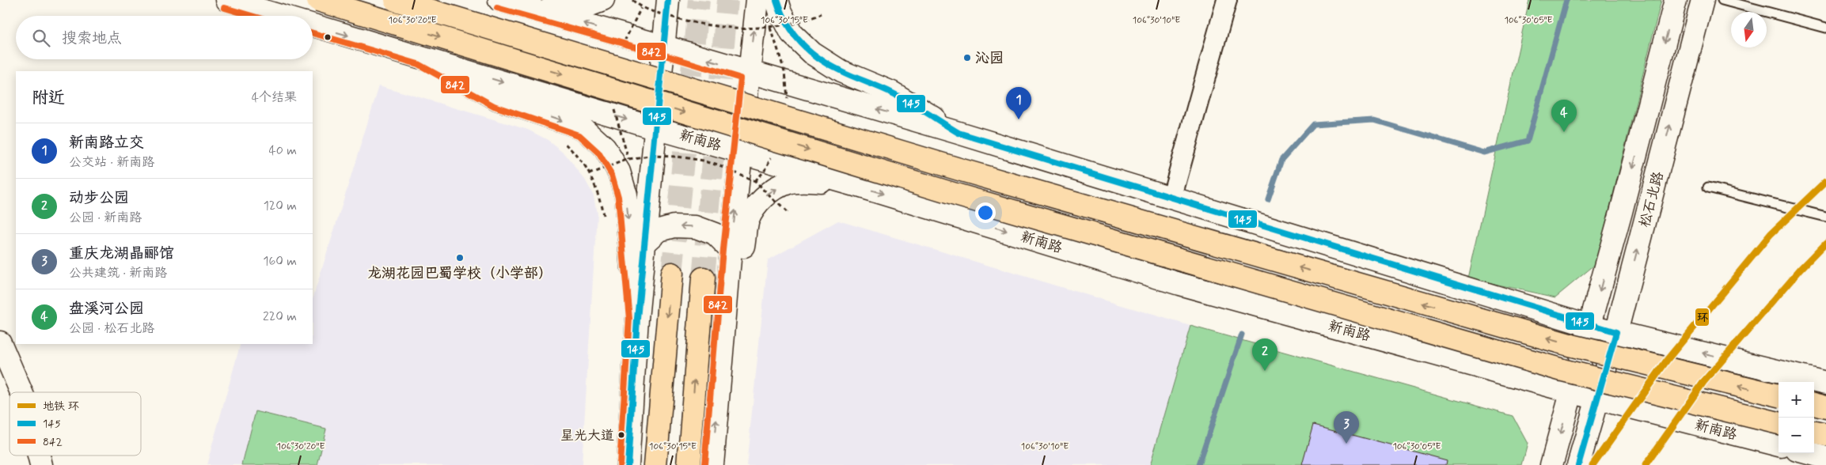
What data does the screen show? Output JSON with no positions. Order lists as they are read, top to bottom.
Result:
{
  "streets": {
    "main road": ["新南路"],
    "street": ["松石北路"]
  },
  "crossings": [
    ["新南路", "松石北路"]
  ],
  "places": ["沁园", "龙湖花园巴蜀学校（小学部）", "星光大道"],
  "lines": ["transit line 145", "transit line 842", "metro line 环"],
  "legend": ["地铁 环", "145", "842"],
  "north": "bottom",
  "page": {
    "search": "搜索地点",
    "heading": ["附近", "4个结果"],
    "pins": [
      "1",
      "4",
      "2",
      "3"
    ],
    "list": [
      {
        "mark": "1",
        "name": "新南路立交",
        "note": "公交站 · 新南路",
        "value": "40 m"
      },
      {
        "mark": "2",
        "name": "动步公园",
        "note": "公园 · 新南路",
        "value": "120 m"
      },
      {
        "mark": "3",
        "name": "重庆龙湖晶郦馆",
        "note": "公共建筑 · 新南路",
        "value": "160 m"
      },
      {
        "mark": "4",
        "name": "盘溪河公园",
        "note": "公园 · 松石北路",
        "value": "220 m"
      }
    ],
    "map_buttons": ["+", "−"]
  },
  "coordinates": [
    "106°30'20\"E",
    "106°30'15\"E",
    "106°30'10\"E",
    "106°30'05\"E"
  ]
}
